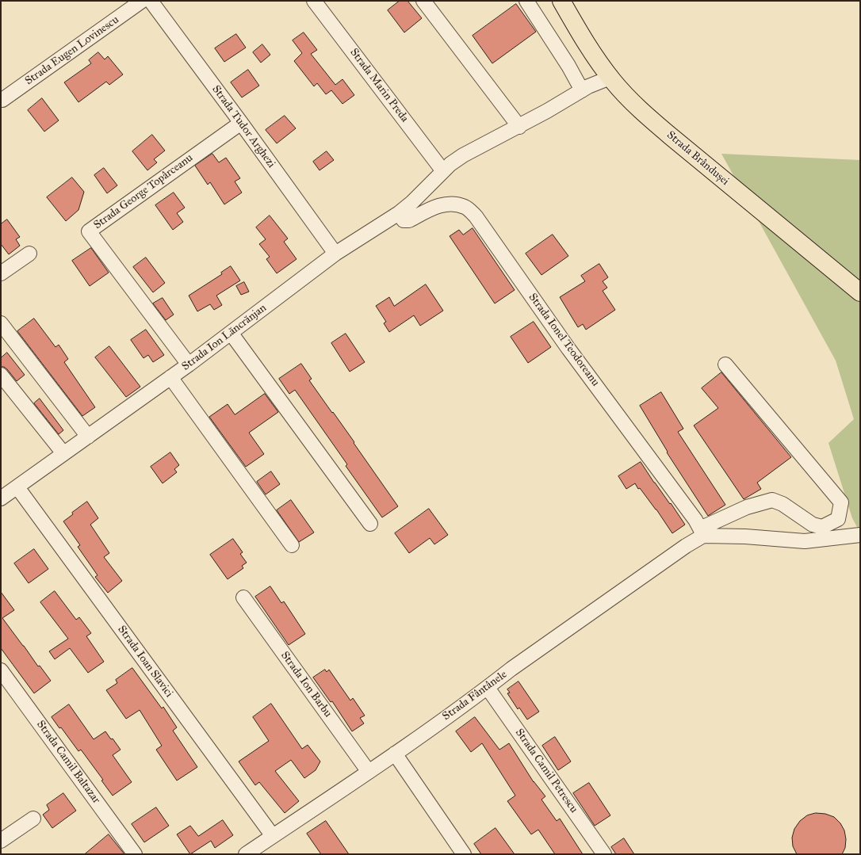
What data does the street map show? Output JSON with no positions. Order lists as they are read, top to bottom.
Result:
{
  "streets": {
    "main road": ["Strada Brândușei"],
    "street": [
      "Strada Eugen Lovinescu",
      "Strada Marin Preda",
      "Strada Tudor Arghezi",
      "Strada George Topârceanu",
      "Strada Ion Lăncrănjan",
      "Strada Ionel Teodoreanu",
      "Strada Ioan Slavici",
      "Strada Ion Barbu",
      "Strada Fântânele",
      "Strada Camil Baltazar",
      "Strada Camil Petrescu"
    ]
  },
  "crossings": [
    ["Strada Marin Preda", "Strada Ion Lăncrănjan"],
    ["Strada Tudor Arghezi", "Strada George Topârceanu"],
    ["Strada Tudor Arghezi", "Strada Ion Lăncrănjan"],
    ["Strada Brândușei", "Strada Ion Lăncrănjan"],
    ["Strada George Topârceanu", "Strada Ion Lăncrănjan"],
    ["Strada Ion Lăncrănjan", "Strada Ionel Teodoreanu"],
    ["Strada Ion Lăncrănjan", "Strada Ioan Slavici"],
    ["Strada Ionel Teodoreanu", "Strada Fântânele"],
    ["Strada Ioan Slavici", "Strada Fântânele"],
    ["Strada Ion Barbu", "Strada Fântânele"],
    ["Strada Fântânele", "Strada Camil Petrescu"]
  ]
}
